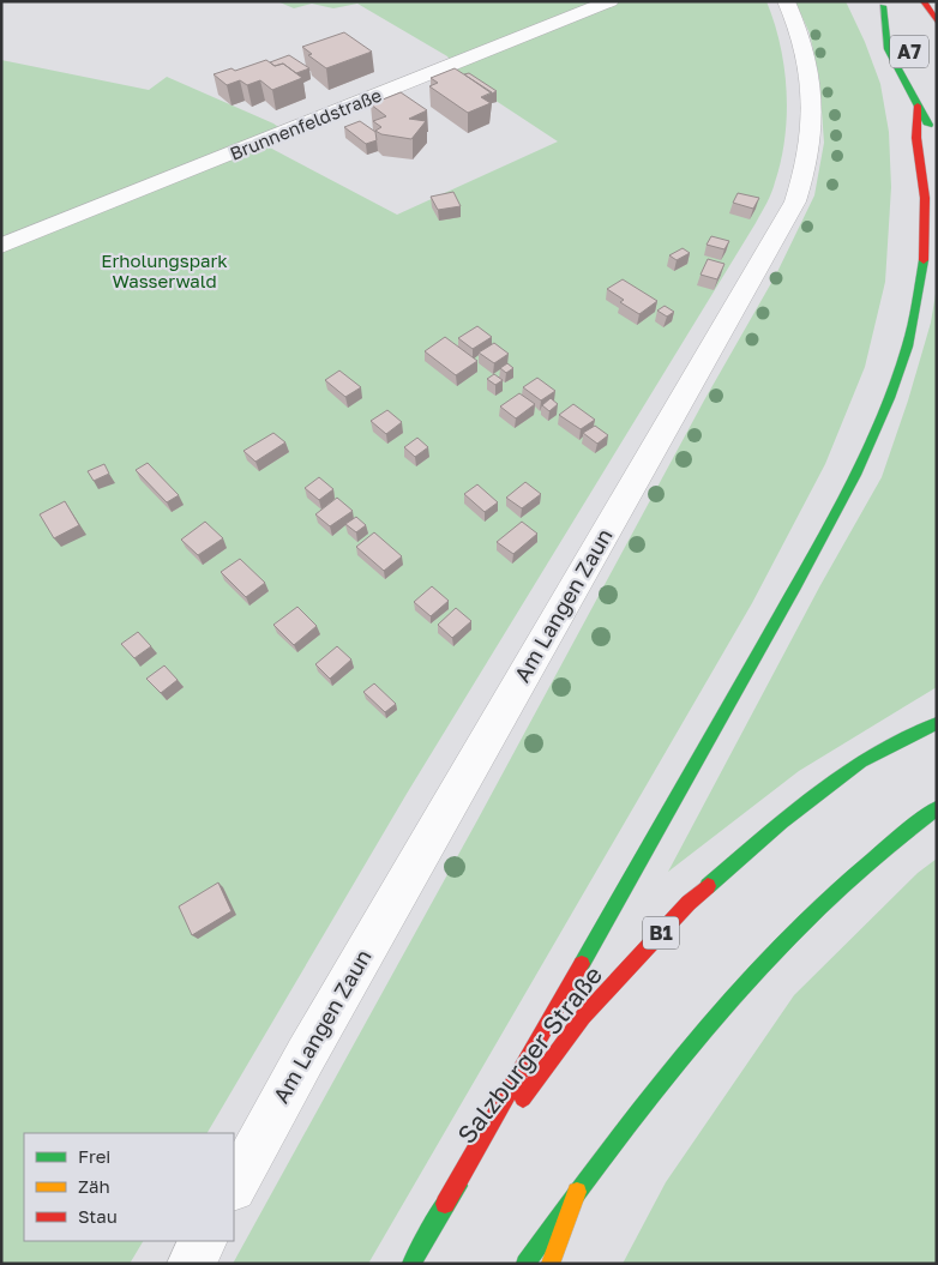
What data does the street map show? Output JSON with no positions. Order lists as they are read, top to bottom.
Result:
{
  "streets": {
    "main road": ["A7", "B1", "Salzburger Straße"],
    "street": ["Brunnenfeldstraße", "Am Langen Zaun"]
  },
  "parks": ["Erholungspark Wasserwald"],
  "legend": ["Frei", "Zäh", "Stau"]
}
